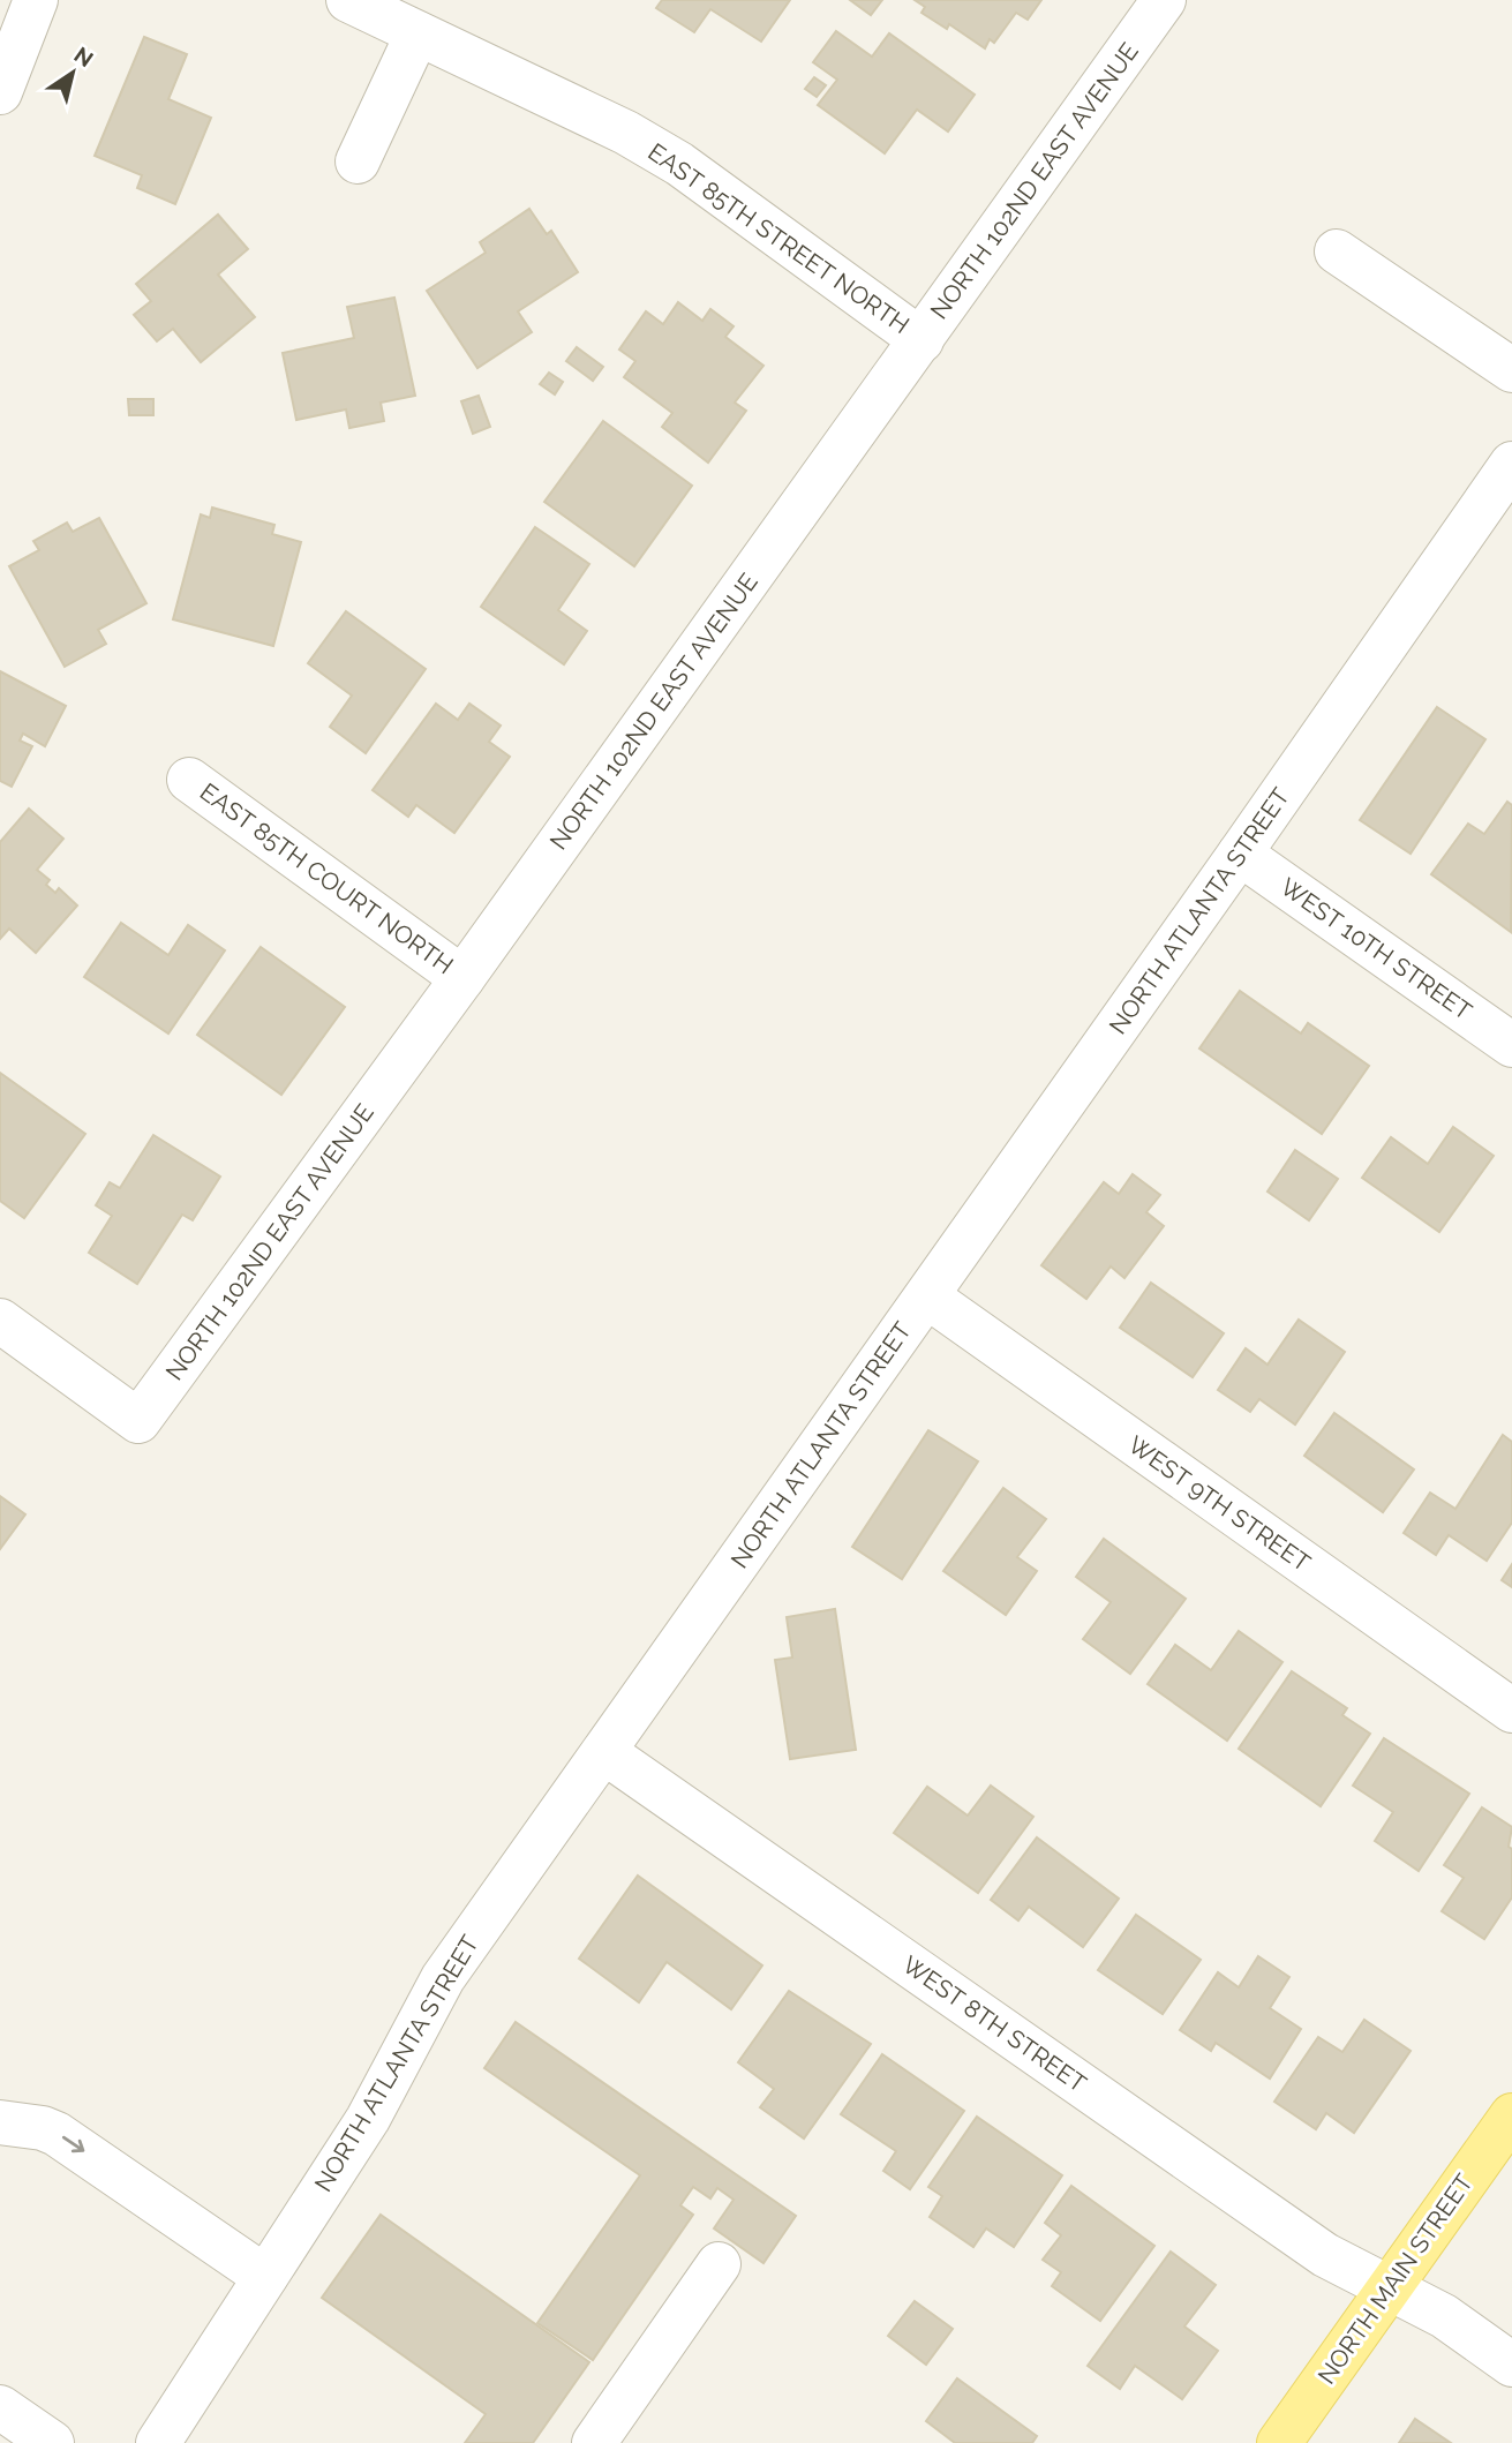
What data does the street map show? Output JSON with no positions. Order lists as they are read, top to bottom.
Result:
{
  "streets": {
    "main road": ["NORTH MAIN STREET"],
    "street": [
      "NORTH 102ND EAST AVENUE",
      "EAST 85TH STREET NORTH",
      "EAST 85TH COURT NORTH",
      "NORTH ATLANTA STREET",
      "WEST 10TH STREET",
      "WEST 9TH STREET",
      "WEST 8TH STREET"
    ]
  },
  "crossings": [
    ["NORTH 102ND EAST AVENUE", "EAST 85TH STREET NORTH"],
    ["NORTH 102ND EAST AVENUE", "EAST 85TH COURT NORTH"],
    ["NORTH ATLANTA STREET", "WEST 10TH STREET"],
    ["NORTH ATLANTA STREET", "WEST 9TH STREET"],
    ["NORTH ATLANTA STREET", "WEST 8TH STREET"],
    ["WEST 8TH STREET", "NORTH MAIN STREET"]
  ],
  "north": "top right"
}
